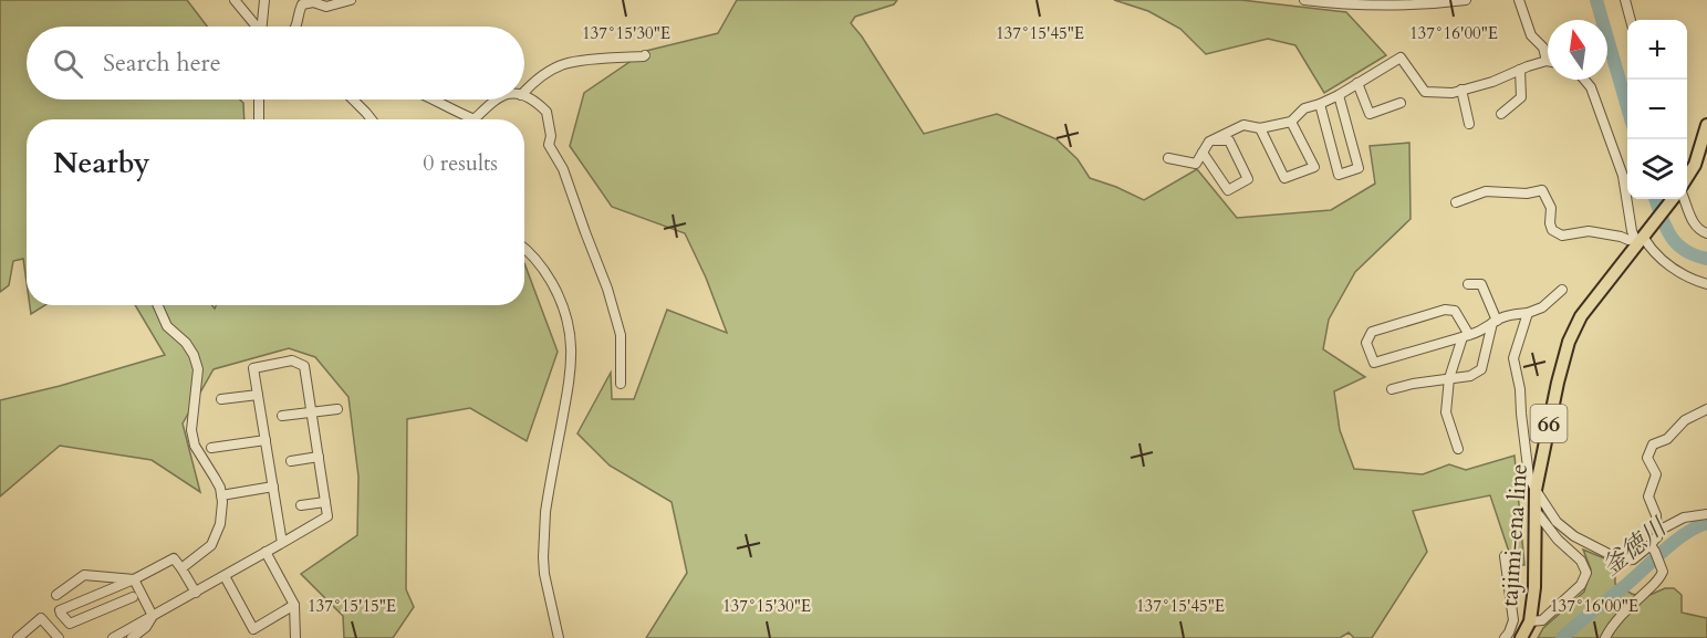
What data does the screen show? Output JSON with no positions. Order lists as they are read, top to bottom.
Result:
{
  "streets": {
    "main road": ["66", "tajimi-ena line"]
  },
  "water": ["釜徳川"],
  "north": "top",
  "page": {
    "map_buttons": ["+", "−"],
    "search": "Search here",
    "heading": ["Nearby", "0 results"]
  },
  "coordinates": [
    "137°15'30\"E",
    "137°15'45\"E",
    "137°16'00\"E",
    "137°15'15\"E"
  ]
}
